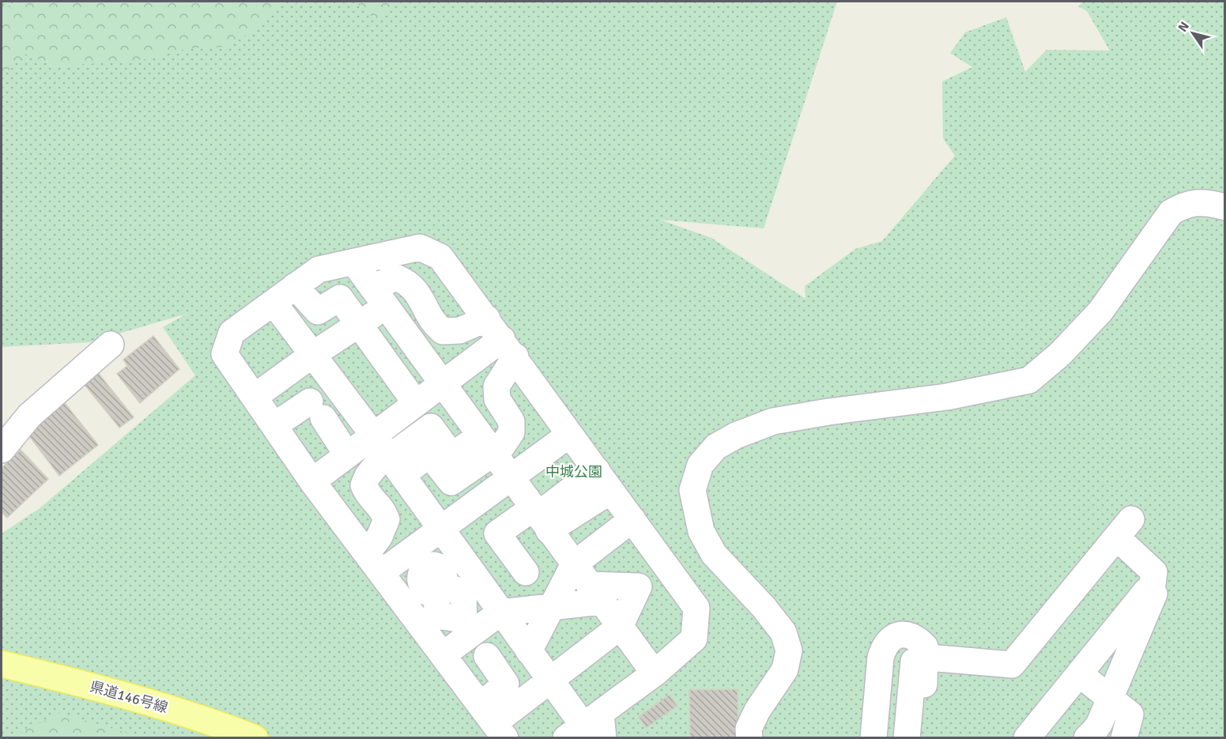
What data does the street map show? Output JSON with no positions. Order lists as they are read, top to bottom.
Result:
{
  "streets": {
    "main road": ["県道146号線"]
  },
  "parks": ["中城公園"],
  "north": "top left"
}
